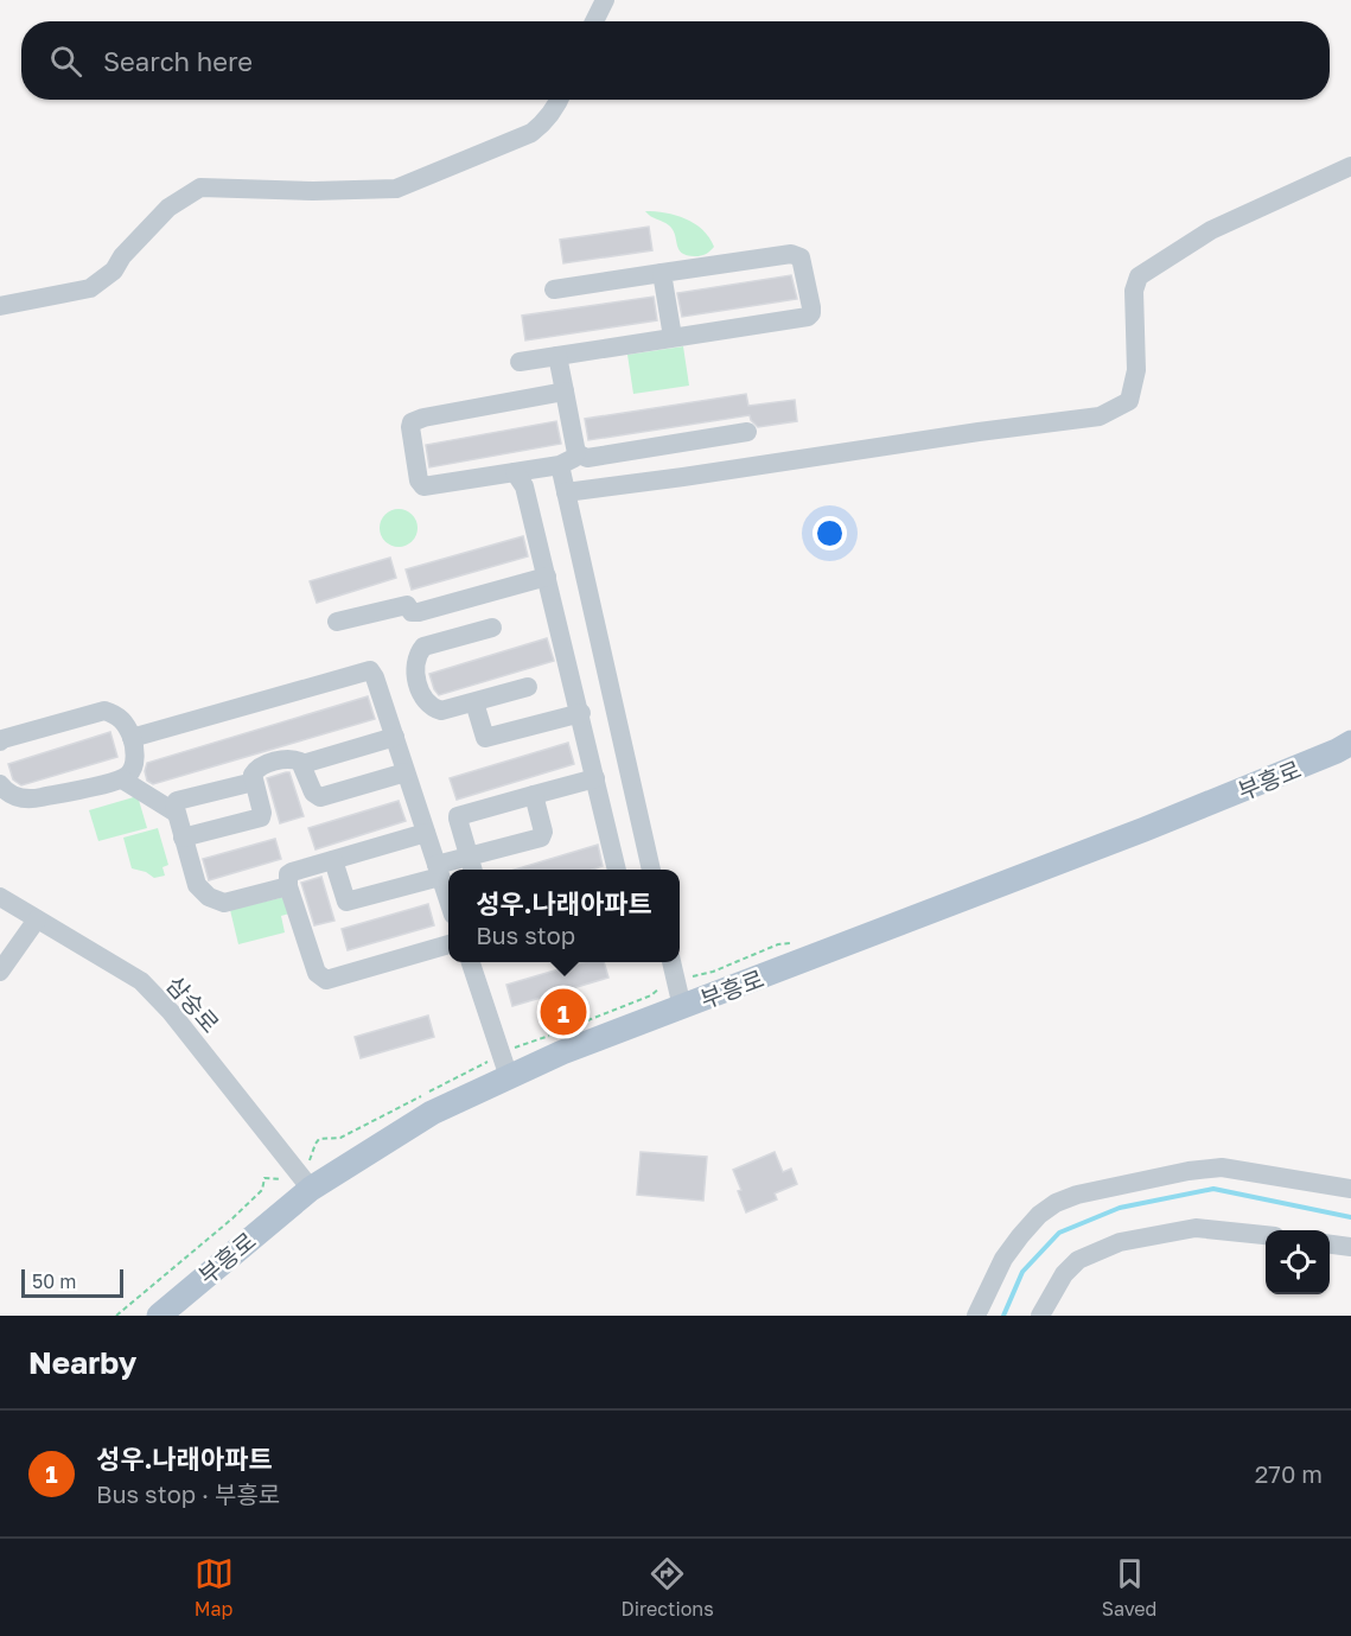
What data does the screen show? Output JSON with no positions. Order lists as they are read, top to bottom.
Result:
{
  "streets": {
    "main road": ["부흥로"],
    "street": ["삼숭로"]
  },
  "crossings": [
    ["부흥로", "삼숭로"]
  ],
  "scale_bar": "50 m",
  "page": {
    "search": "Search here",
    "popup": ["성우.나래아파트", "Bus stop"],
    "pins": "1",
    "scale": "50 m",
    "heading": "Nearby",
    "list": [
      {
        "mark": "1",
        "name": "성우.나래아파트",
        "note": "Bus stop · 부흥로",
        "value": "270 m"
      }
    ],
    "nav": ["Map", "Directions", "Saved"]
  }
}
